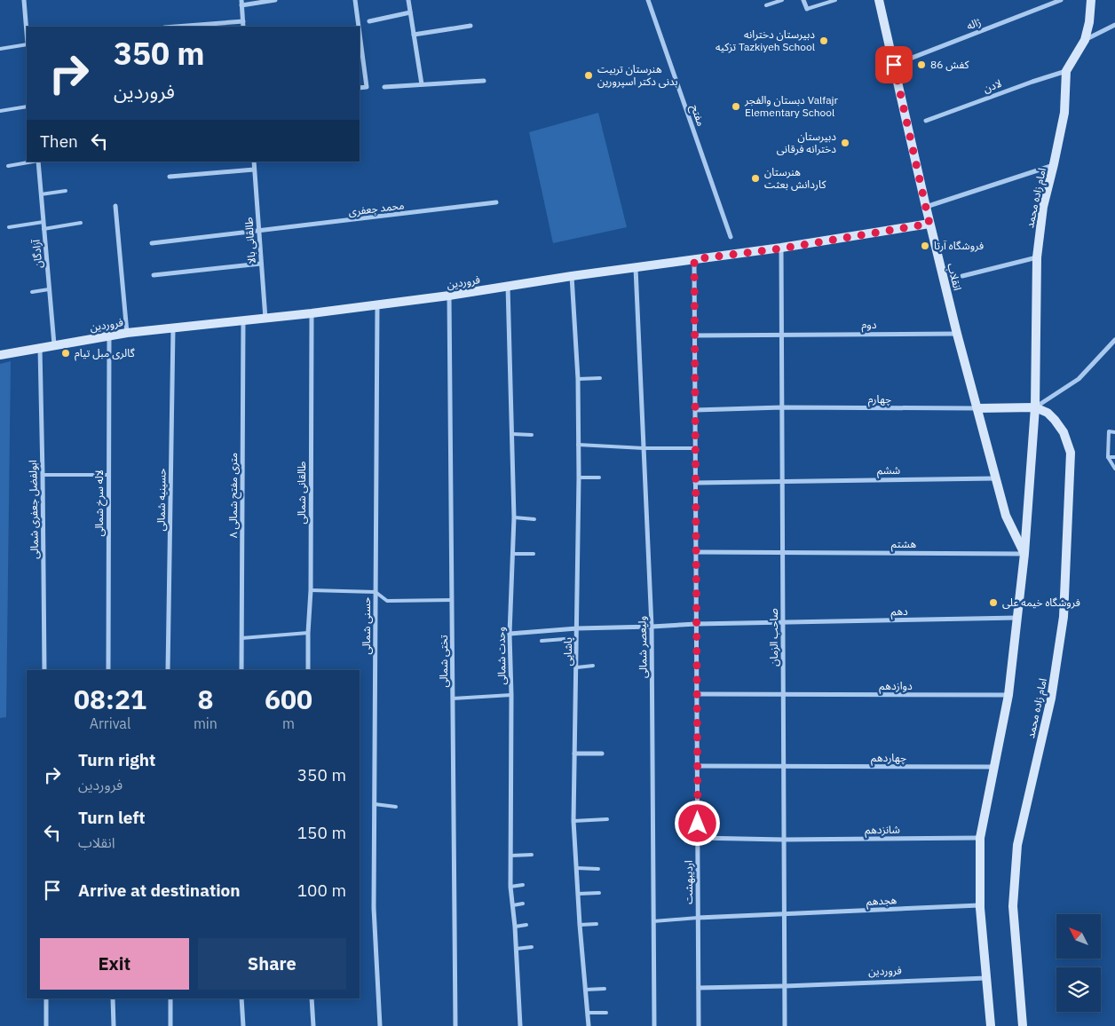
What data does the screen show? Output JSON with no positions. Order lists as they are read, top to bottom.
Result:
{
  "streets": {
    "street": [
      "ژاله",
      "لادن",
      "مفتح",
      "امام زاده محمد",
      "محمد جعفری",
      "طالقانی بالا",
      "آزادگان",
      "انقلاب",
      "فروردین",
      "دوم",
      "چهارم",
      "ششم",
      "طالقانی شمالی",
      "۸ متری مفتح شمالی",
      "حسینیه شمالی",
      "لاله سرخ شمالی",
      "ابولفضل جعفری شمالی",
      "هشتم",
      "دهم",
      "حسنی شمالی",
      "صاحب الزمان",
      "ولیعصر شمالی",
      "پاشایی",
      "وحدت شمالی",
      "تختی شمالی",
      "دوازدهم",
      "چهاردهم",
      "شانزدهم",
      "اردیبهشت",
      "هجدهم"
    ]
  },
  "crossings": [
    ["ژاله", "انقلاب"],
    ["لادن", "امام زاده محمد"],
    ["امام زاده محمد", "انقلاب"],
    ["امام زاده محمد", "فروردین"],
    ["امام زاده محمد", "هشتم"],
    ["امام زاده محمد", "دهم"],
    ["امام زاده محمد", "دوازدهم"],
    ["امام زاده محمد", "چهاردهم"],
    ["امام زاده محمد", "شانزدهم"],
    ["امام زاده محمد", "هجدهم"],
    ["محمد جعفری", "طالقانی بالا"],
    ["طالقانی بالا", "فروردین"],
    ["آزادگان", "فروردین"],
    ["انقلاب", "فروردین"],
    ["انقلاب", "دوم"],
    ["انقلاب", "چهارم"],
    ["انقلاب", "ششم"],
    ["انقلاب", "هشتم"],
    ["فروردین", "طالقانی شمالی"],
    ["فروردین", "۸ متری مفتح شمالی"],
    ["فروردین", "حسینیه شمالی"],
    ["فروردین", "لاله سرخ شمالی"],
    ["فروردین", "ابولفضل جعفری شمالی"],
    ["فروردین", "حسنی شمالی"],
    ["فروردین", "صاحب الزمان"],
    ["فروردین", "ولیعصر شمالی"],
    ["فروردین", "پاشایی"],
    ["فروردین", "وحدت شمالی"],
    ["فروردین", "تختی شمالی"],
    ["فروردین", "اردیبهشت"],
    ["دوم", "صاحب الزمان"],
    ["دوم", "اردیبهشت"],
    ["چهارم", "صاحب الزمان"],
    ["چهارم", "اردیبهشت"],
    ["ششم", "صاحب الزمان"],
    ["ششم", "اردیبهشت"],
    ["هشتم", "صاحب الزمان"],
    ["هشتم", "اردیبهشت"],
    ["دهم", "صاحب الزمان"],
    ["دهم", "ولیعصر شمالی"],
    ["دهم", "پاشایی"],
    ["دهم", "وحدت شمالی"],
    ["دهم", "اردیبهشت"],
    ["صاحب الزمان", "دوازدهم"],
    ["صاحب الزمان", "چهاردهم"],
    ["صاحب الزمان", "شانزدهم"],
    ["صاحب الزمان", "هجدهم"],
    ["دوازدهم", "اردیبهشت"],
    ["چهاردهم", "اردیبهشت"],
    ["شانزدهم", "اردیبهشت"],
    ["اردیبهشت", "هجدهم"]
  ],
  "places": [
    "دبیرستان دخترانه تزكيه Tazkiyeh School",
    "کفش 86",
    "هنرستان تربیت بدنی دکتر اسپرورین",
    "دبستان والفجر Valfajr Elementary School",
    "دبیرستان دخترانه فرقانی",
    "هنرستان کاردانش بعثت",
    "فروشگاه آرتا",
    "گالری مبل تیام",
    "فروشگاه خیمه علی"
  ],
  "north": "top left",
  "page": {
    "turn": ["350 m", "فروردین"],
    "then": "Then",
    "eta": [
      "08:21",
      "Arrival",
      "8",
      "min",
      "600",
      "m"
    ],
    "list": [
      {
        "name": "Turn right",
        "note": "فروردین",
        "value": "350 m"
      },
      {
        "name": "Turn left",
        "note": "انقلاب",
        "value": "150 m"
      },
      {
        "name": "Arrive at destination",
        "value": "100 m"
      }
    ],
    "buttons": ["Exit", "Share"]
  }
}
